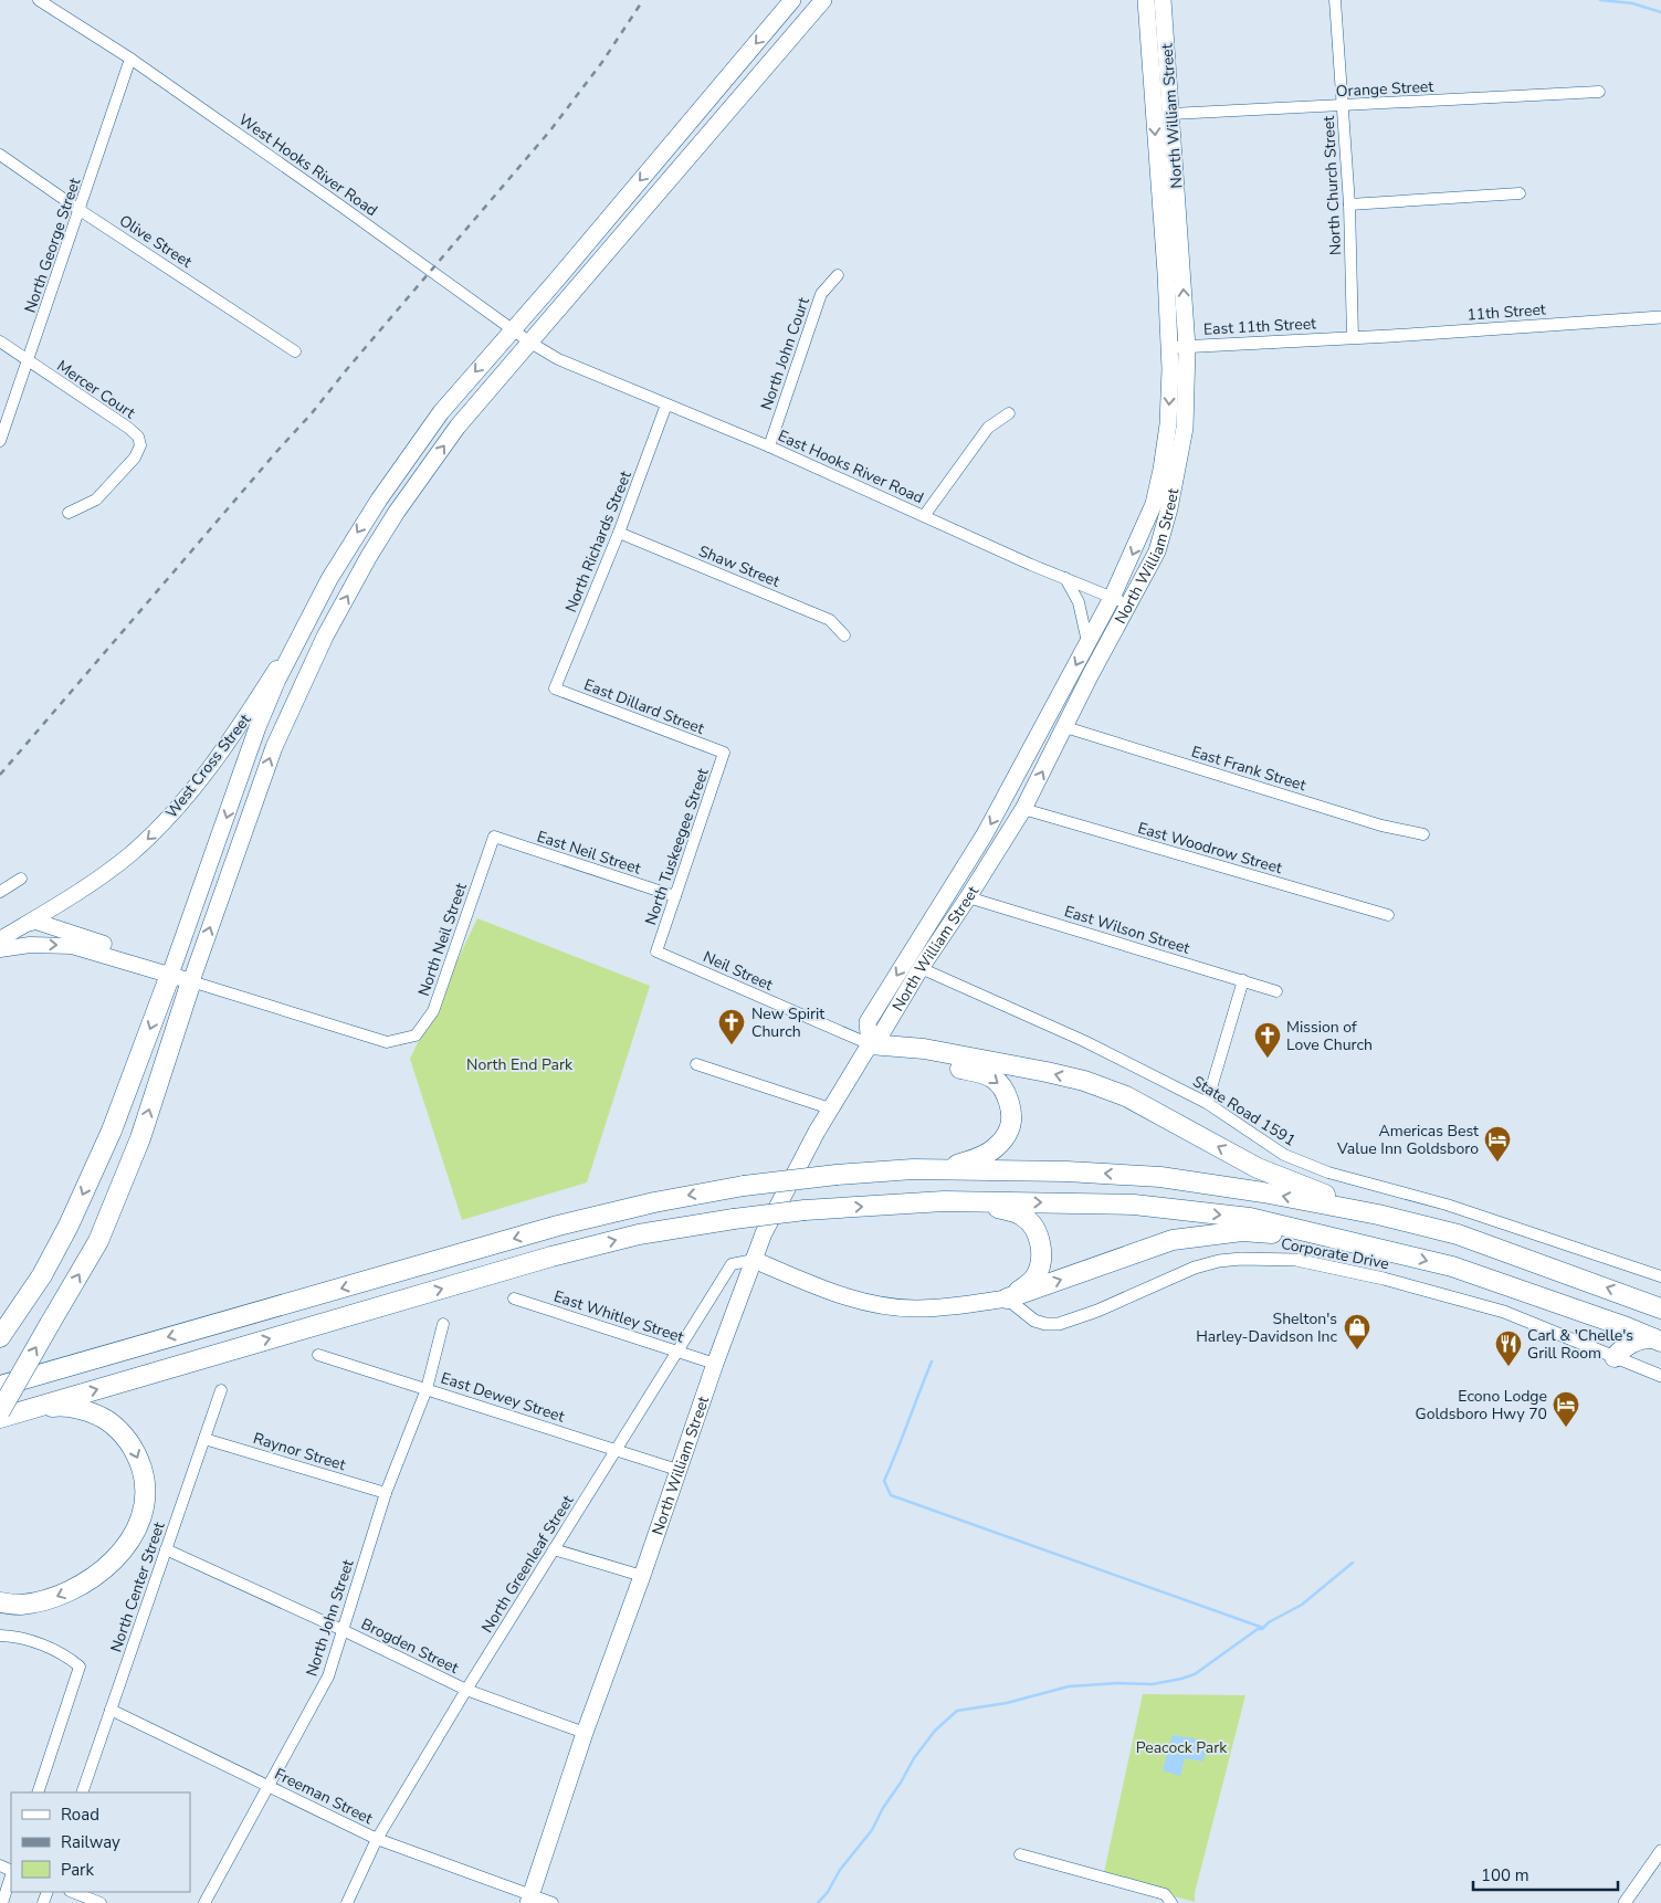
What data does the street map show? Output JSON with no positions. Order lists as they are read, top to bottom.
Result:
{
  "streets": {
    "main road": ["North William Street", "West Cross Street"],
    "street": [
      "Orange Street",
      "West Hooks River Road",
      "North Church Street",
      "Olive Street",
      "North George Street",
      "11th Street",
      "East 11th Street",
      "North John Court",
      "Mercer Court",
      "East Hooks River Road",
      "North Richards Street",
      "Shaw Street",
      "East Dillard Street",
      "East Frank Street",
      "North Tuskeegee Street",
      "East Woodrow Street",
      "East Neil Street",
      "East Wilson Street",
      "North Neil Street",
      "Neil Street",
      "State Road 1591",
      "Corporate Drive",
      "East Whitley Street",
      "East Dewey Street",
      "Raynor Street",
      "North Greenleaf Street",
      "North Center Street",
      "North John Street",
      "Brogden Street",
      "Freeman Street"
    ]
  },
  "crossings": [
    ["Orange Street", "North William Street"],
    ["Orange Street", "North Church Street"],
    ["North William Street", "East 11th Street"],
    ["North William Street", "East Hooks River Road"],
    ["North William Street", "East Frank Street"],
    ["North William Street", "East Woodrow Street"],
    ["North William Street", "East Wilson Street"],
    ["North William Street", "Neil Street"],
    ["North William Street", "State Road 1591"],
    ["North William Street", "East Whitley Street"],
    ["North William Street", "East Dewey Street"],
    ["North William Street", "North Greenleaf Street"],
    ["North William Street", "Brogden Street"],
    ["North William Street", "Freeman Street"],
    ["West Hooks River Road", "North George Street"],
    ["West Hooks River Road", "East Hooks River Road"],
    ["North Church Street", "11th Street"],
    ["North Church Street", "East 11th Street"],
    ["Olive Street", "North George Street"],
    ["North George Street", "Mercer Court"],
    ["11th Street", "East 11th Street"],
    ["North John Court", "East Hooks River Road"],
    ["East Hooks River Road", "North Richards Street"],
    ["North Richards Street", "Shaw Street"],
    ["North Richards Street", "East Dillard Street"],
    ["East Dillard Street", "North Tuskeegee Street"],
    ["North Tuskeegee Street", "East Neil Street"],
    ["North Tuskeegee Street", "Neil Street"],
    ["East Neil Street", "North Neil Street"],
    ["East Whitley Street", "North Greenleaf Street"],
    ["East Dewey Street", "North Greenleaf Street"],
    ["East Dewey Street", "North John Street"],
    ["Raynor Street", "North Center Street"],
    ["Raynor Street", "North John Street"],
    ["North Greenleaf Street", "Brogden Street"],
    ["North Greenleaf Street", "Freeman Street"],
    ["North Center Street", "Brogden Street"],
    ["North Center Street", "Freeman Street"],
    ["North John Street", "Brogden Street"],
    ["North John Street", "Freeman Street"]
  ],
  "parks": ["North End Park", "Peacock Park"],
  "places": {
    "church": ["New Spirit Church", "Mission of Love Church"],
    "hotel": ["Americas Best Value Inn Goldsboro", "Econo Lodge Goldsboro Hwy 70"],
    "shop": ["Shelton's Harley-Davidson Inc"],
    "restaurant": ["Carl & 'Chelle's Grill Room"]
  },
  "legend": ["Road", "Railway", "Park"],
  "scale_bar": "100 m"
}
